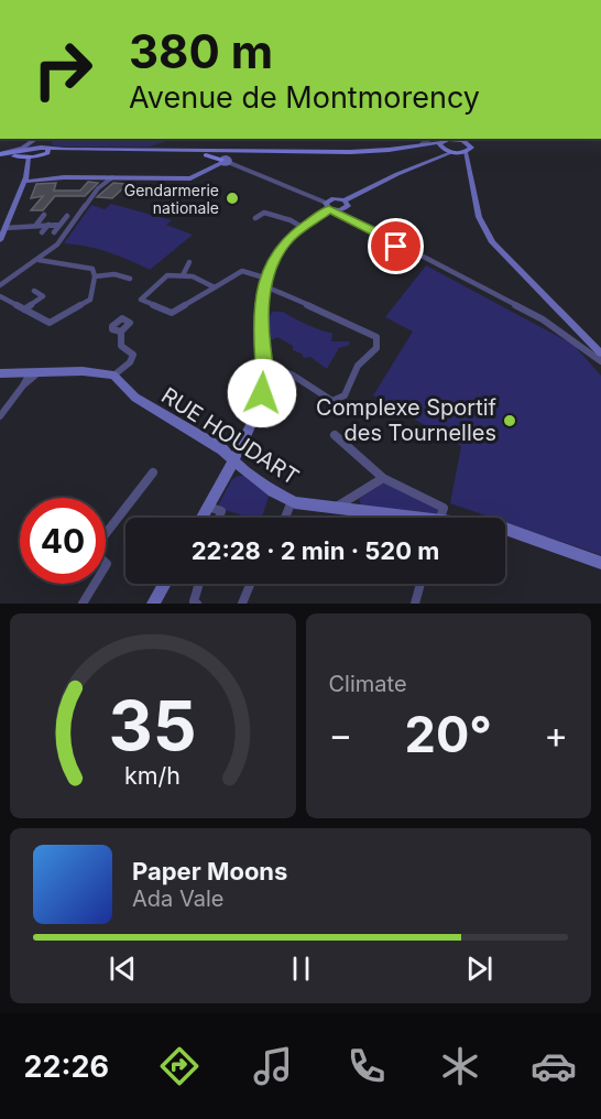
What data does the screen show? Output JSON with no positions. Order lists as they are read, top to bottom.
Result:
{
  "streets": {
    "street": ["RUE HOUDART"]
  },
  "places": ["Gendarmerie nationale", "Complexe Sportif des Tournelles"],
  "page": {
    "turn": ["380 m", "Avenue de Montmorency"],
    "limit": "40",
    "trip": "22:28 · 2 min · 520 m",
    "tile": "Climate",
    "heat": ["−", "20°", "+"],
    "song": ["Paper Moons", "Ada Vale"],
    "tabs": "22:26",
    "gauge": ["35", "km/h"]
  }
}
